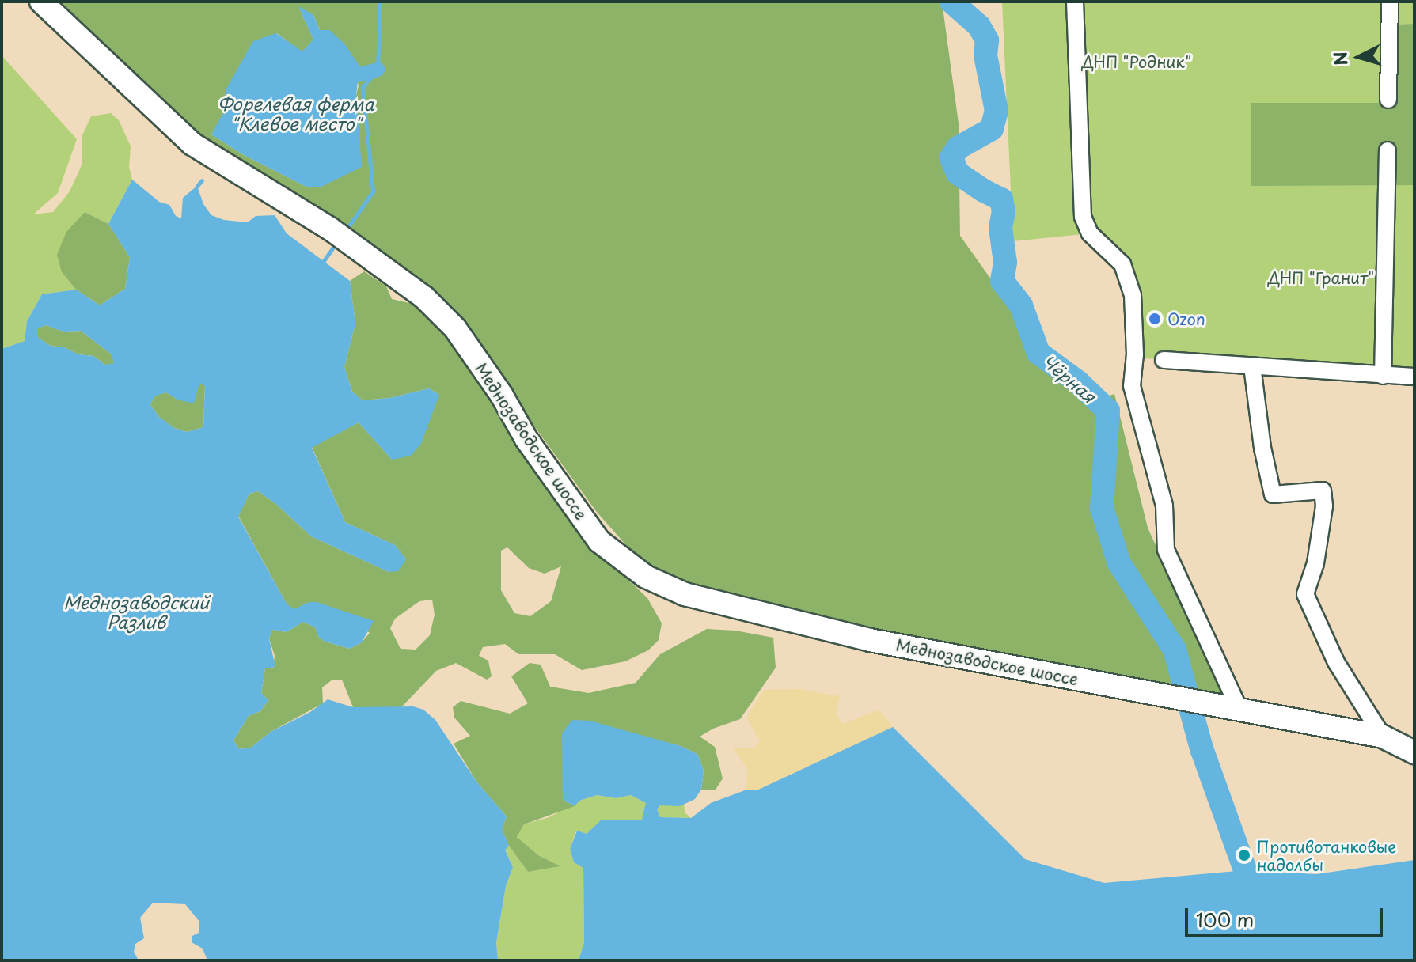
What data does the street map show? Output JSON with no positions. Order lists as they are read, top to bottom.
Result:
{
  "streets": {
    "main road": ["Меднозаводское шоссе"]
  },
  "water": ["Форелевая ферма \"Клевое место\"", "Чёрная", "Меднозаводский Разлив"],
  "parks": ["ДНП \"Родник\"", "ДНП \"Гранит\""],
  "places": ["Ozon", "Противотанковые надолбы"],
  "scale_bar": "100 m",
  "north": "left"
}
